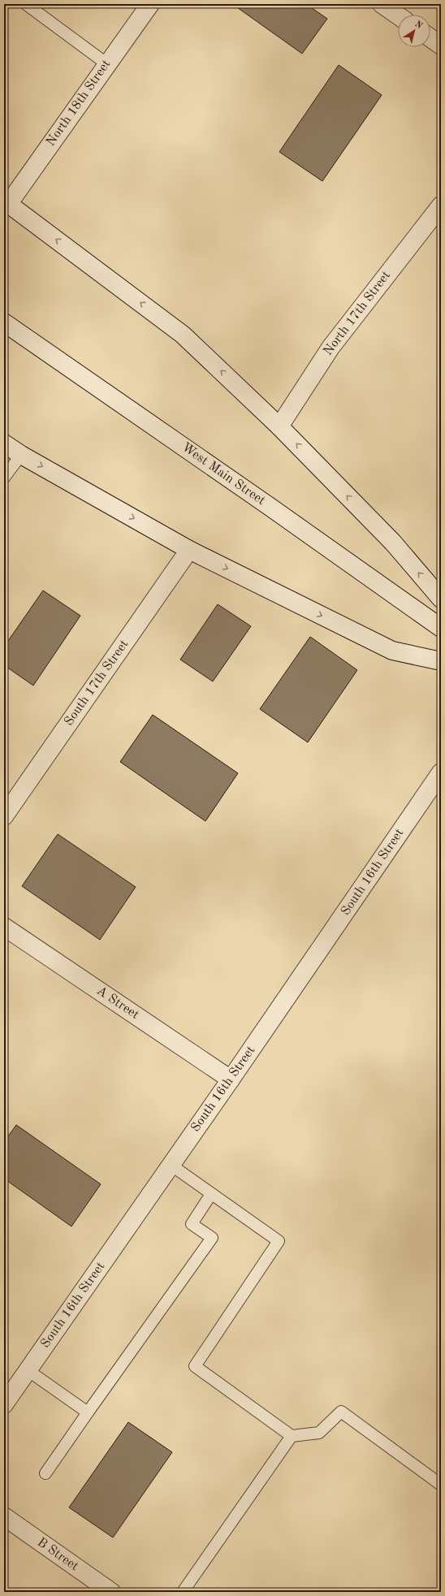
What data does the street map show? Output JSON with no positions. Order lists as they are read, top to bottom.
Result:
{
  "streets": {
    "street": [
      "North 18th Street",
      "North 17th Street",
      "West Main Street",
      "South 17th Street",
      "South 16th Street",
      "A Street",
      "B Street"
    ]
  },
  "crossings": [
    ["South 16th Street", "A Street"]
  ],
  "north": "top right"
}
